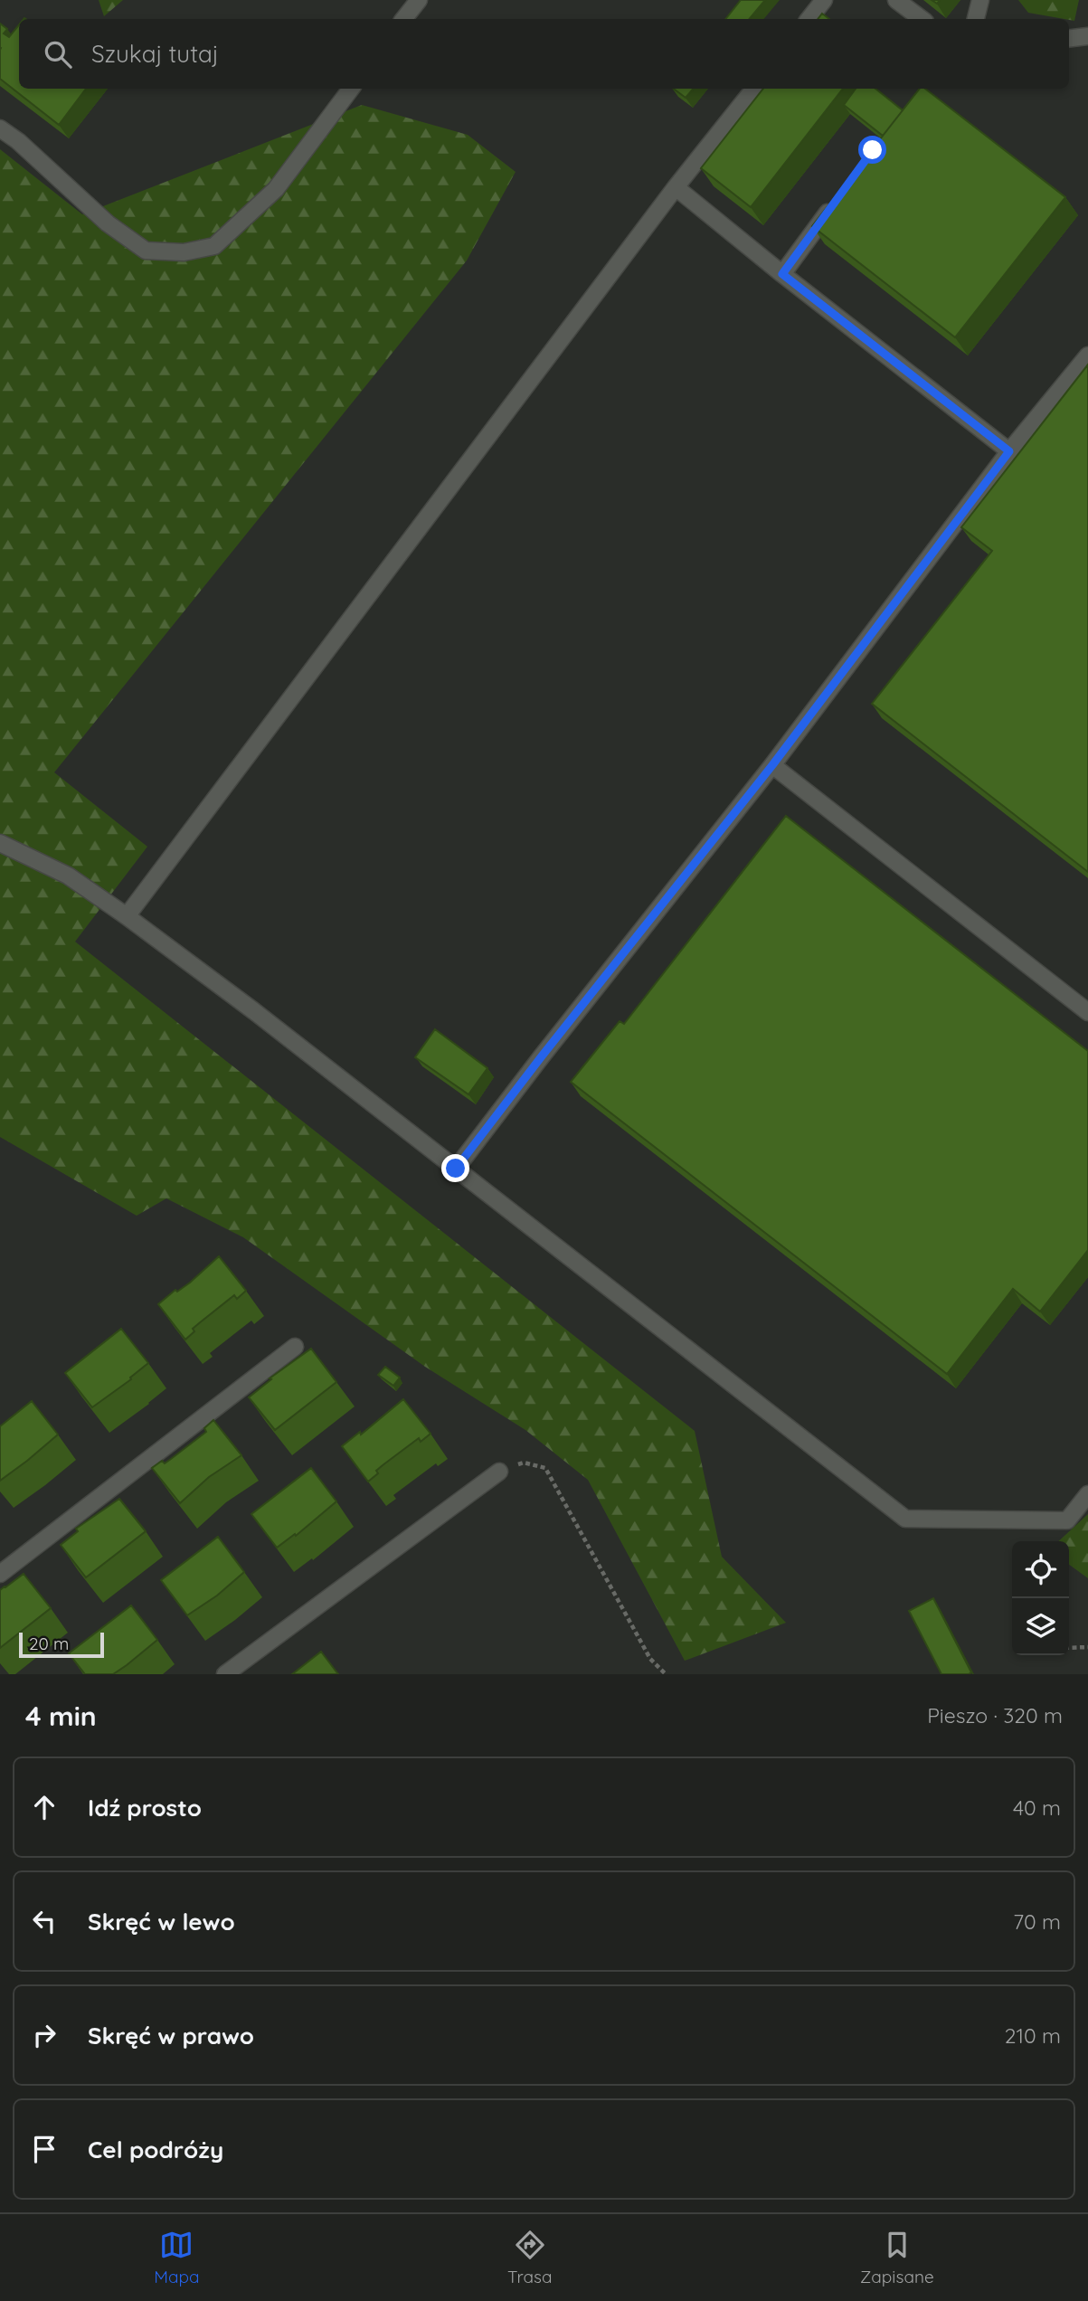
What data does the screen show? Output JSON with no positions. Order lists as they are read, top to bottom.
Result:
{
  "scale_bar": "20 m",
  "page": {
    "search": "Szukaj tutaj",
    "scale": "20 m",
    "heading": ["4 min", "Pieszo · 320 m"],
    "list": [
      ["Idź prosto", "40 m"],
      ["Skręć w lewo", "70 m"],
      ["Skręć w prawo", "210 m"],
      "Cel podróży"
    ],
    "nav": ["Mapa", "Trasa", "Zapisane"]
  }
}
